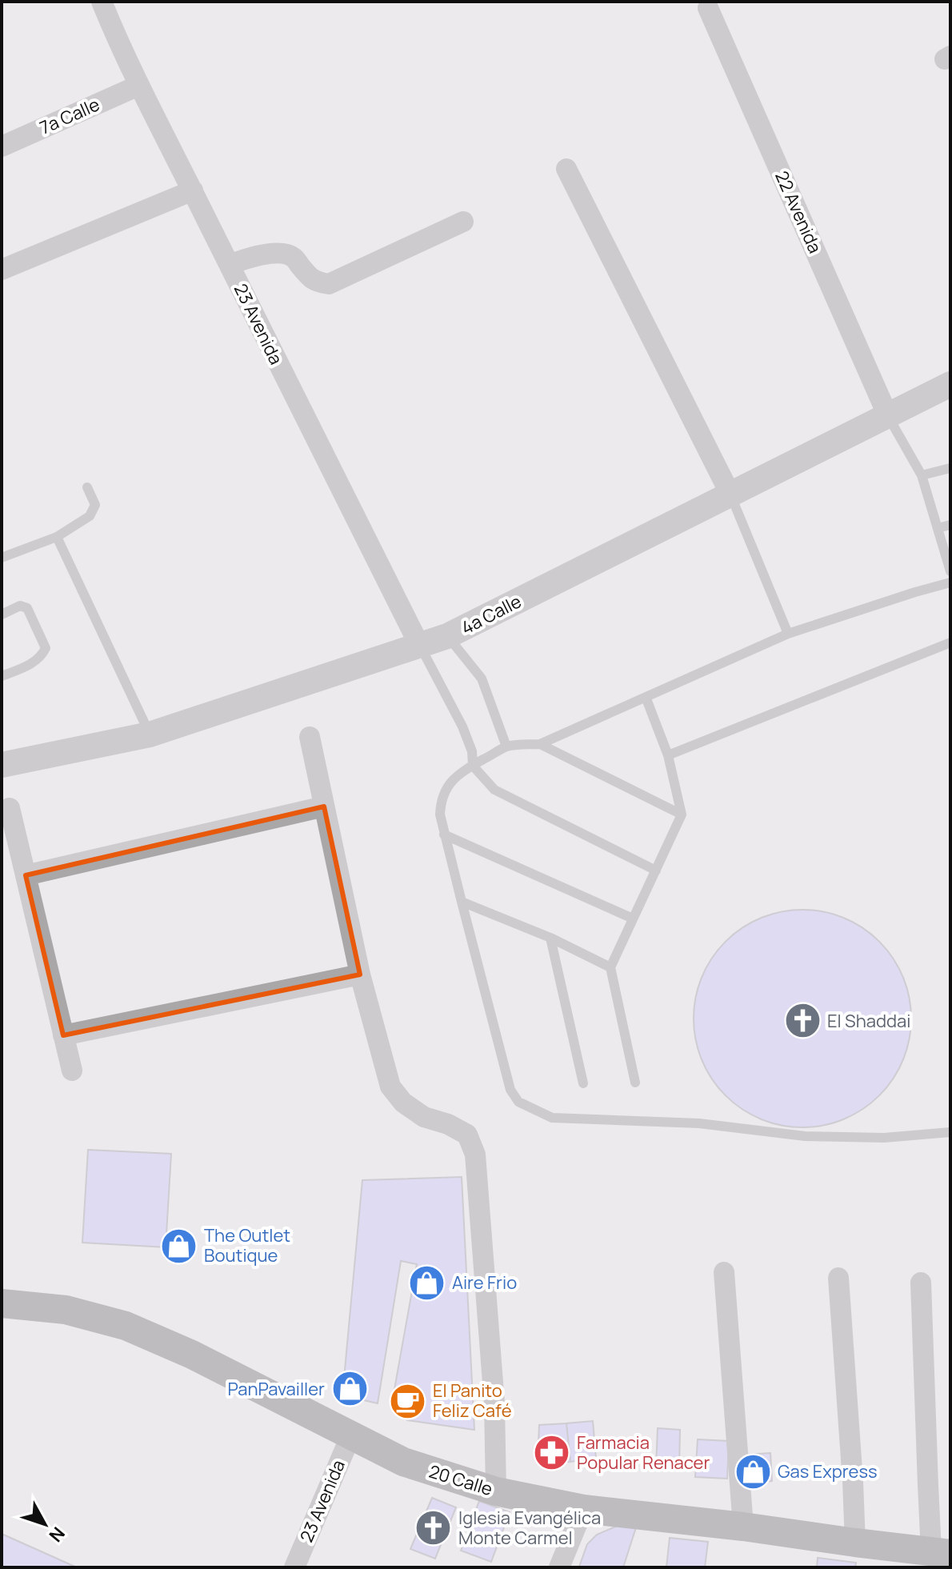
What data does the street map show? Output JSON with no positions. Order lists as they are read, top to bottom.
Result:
{
  "streets": {
    "main road": ["20 Calle"],
    "street": [
      "7a Calle",
      "22 Avenida",
      "23 Avenida",
      "4a Calle"
    ]
  },
  "crossings": [
    ["7a Calle", "23 Avenida"],
    ["22 Avenida", "4a Calle"],
    ["23 Avenida", "4a Calle"],
    ["23 Avenida", "20 Calle"]
  ],
  "places": {
    "church": ["El Shaddai", "Iglesia Evangélica Monte Carmel"],
    "shop": [
      "The Outlet Boutique",
      "Aire Frio",
      "PanPavailler",
      "Gas Express"
    ],
    "cafe": ["El Panito Feliz Café"],
    "pharmacy": ["Farmacia Popular Renacer"]
  },
  "north": "bottom right"
}
